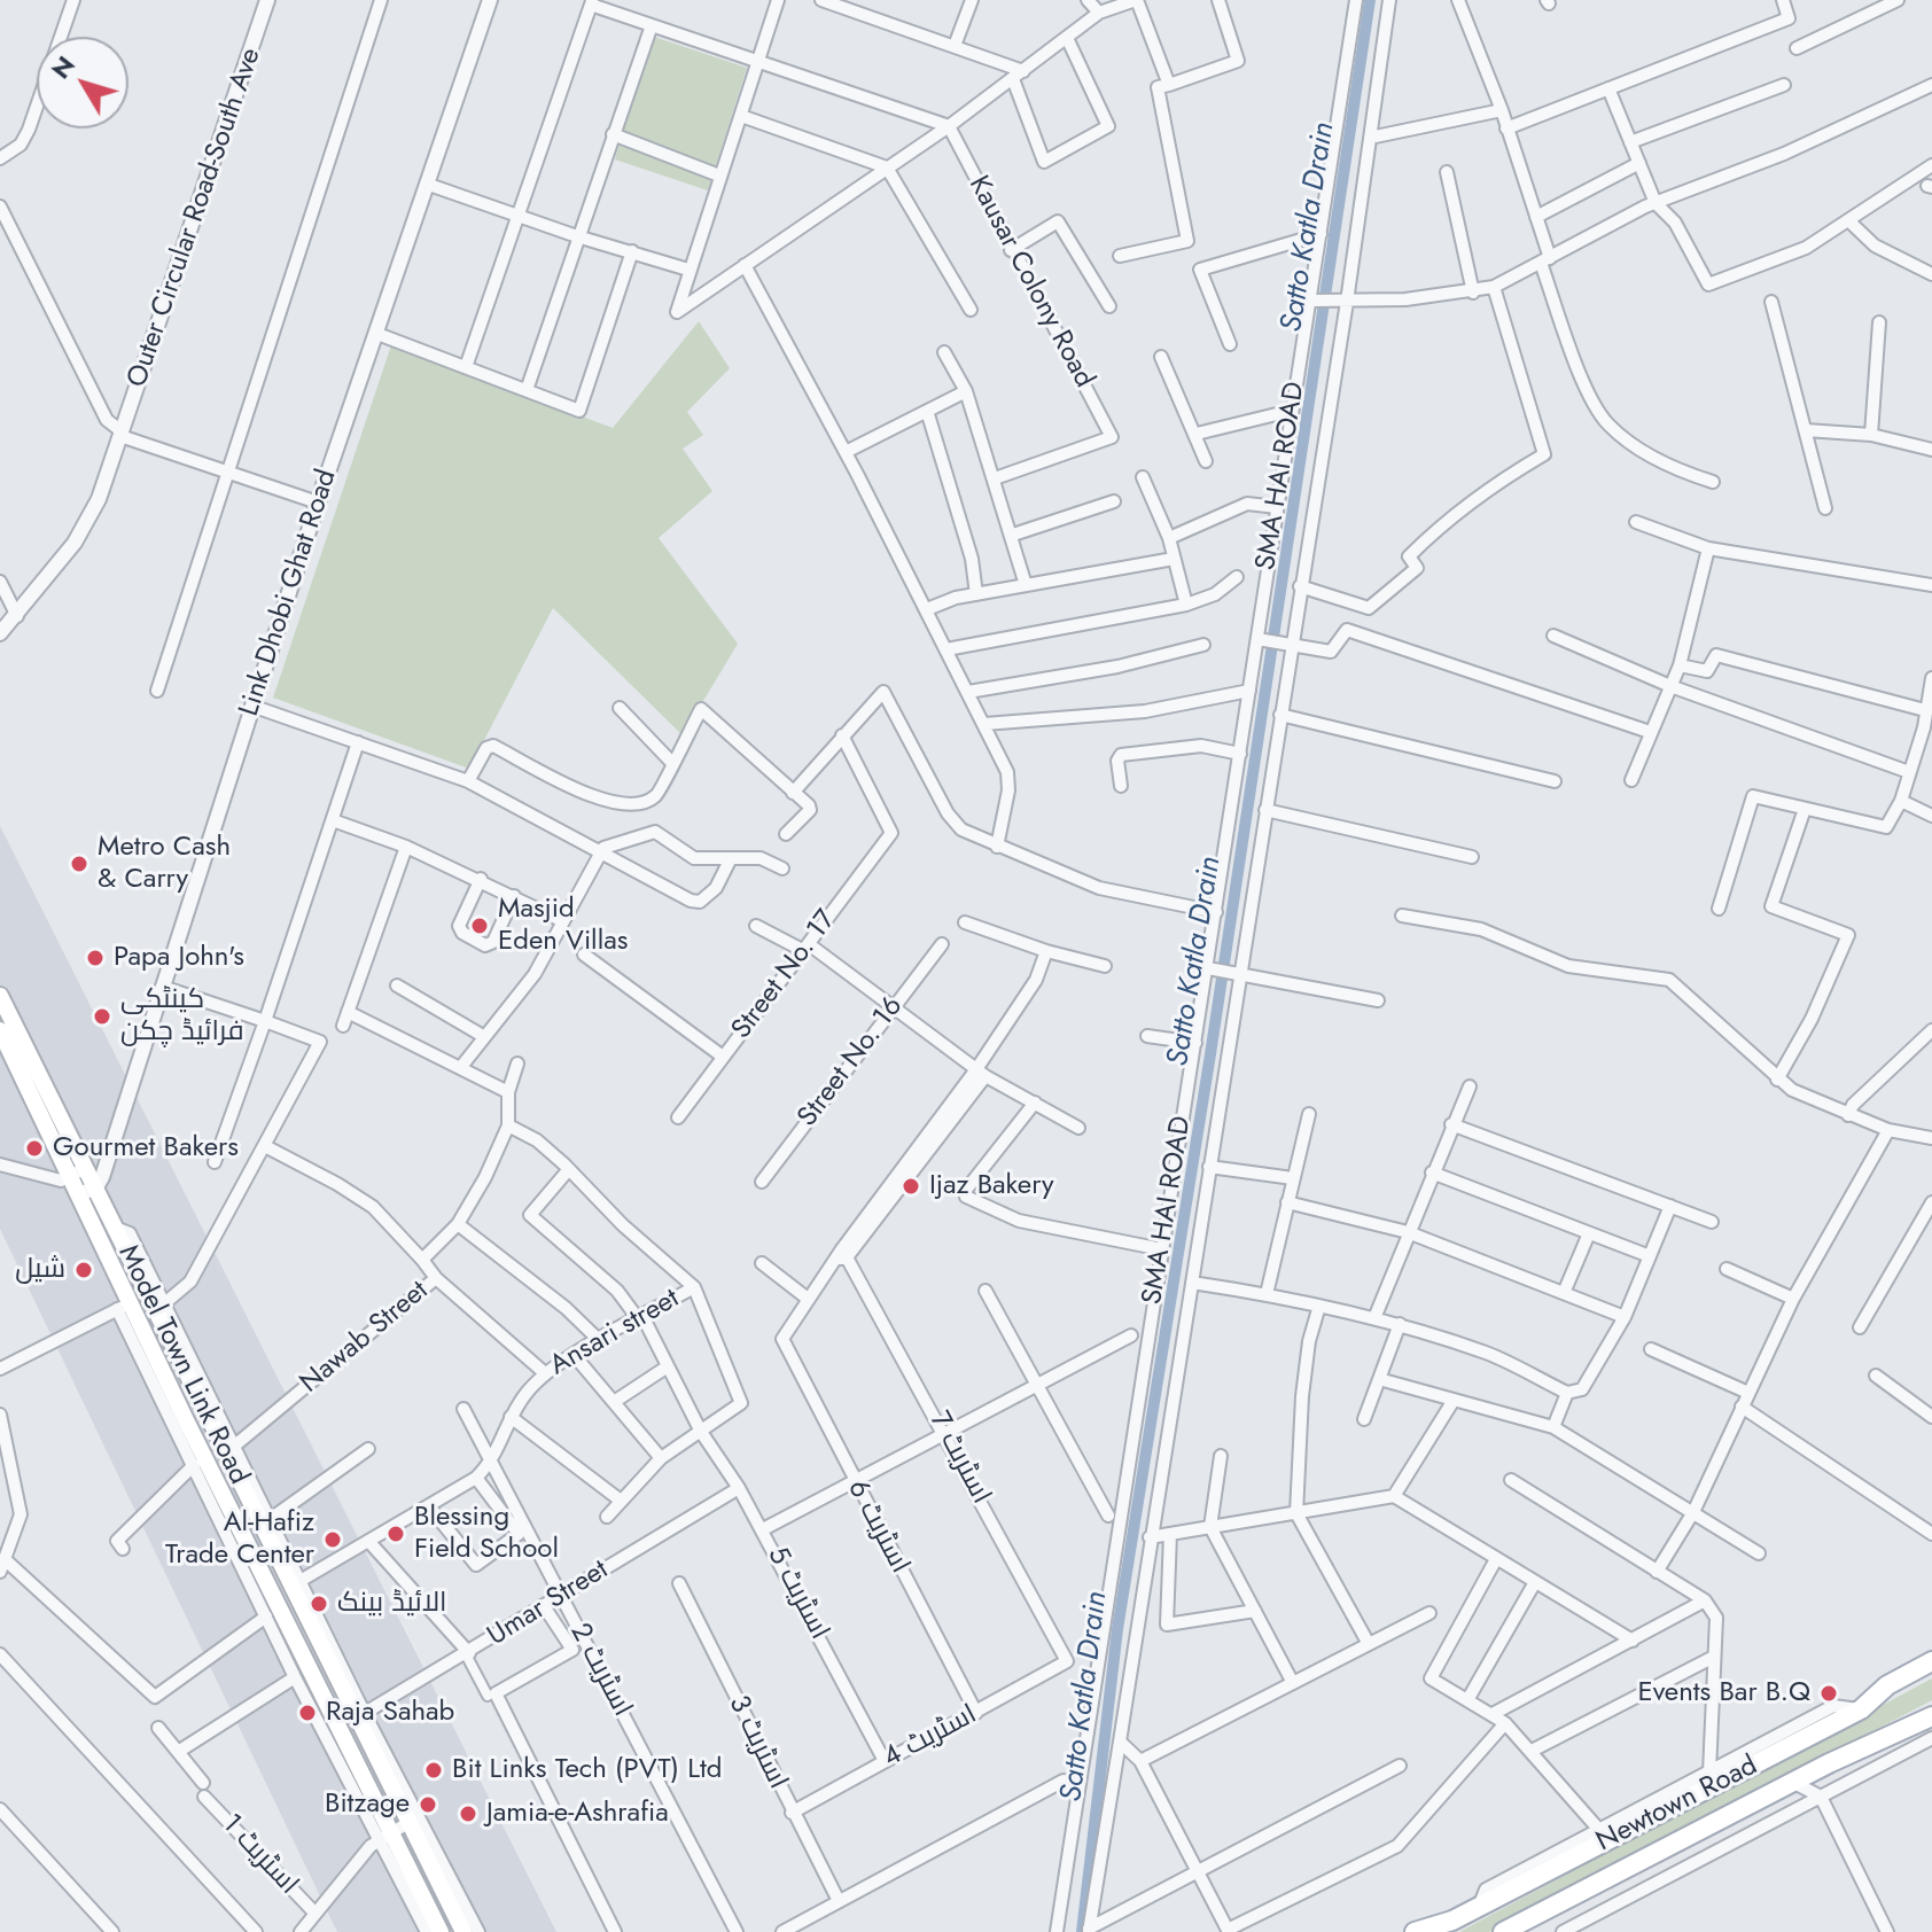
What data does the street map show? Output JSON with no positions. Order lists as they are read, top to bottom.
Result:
{
  "streets": {
    "main road": ["Model Town Link Road", "Newtown Road"],
    "street": [
      "Outer Circular Road-South Ave",
      "Kausar Colony Road",
      "SMA HAI ROAD",
      "Link Dhobi Ghat Road",
      "Street No. 17",
      "Street No. 16",
      "Ansari street",
      "Nawab Street",
      "اسٹریٹ 7",
      "اسٹریٹ 6",
      "اسٹریٹ 5",
      "Umar Street",
      "اسٹریٹ 2",
      "اسٹریٹ 4",
      "اسٹریٹ 3",
      "اسٹریٹ 1"
    ]
  },
  "crossings": [
    ["Link Dhobi Ghat Road", "Model Town Link Road"],
    ["Ansari street", "Nawab Street"],
    ["Ansari street", "Model Town Link Road"],
    ["Ansari street", "اسٹریٹ 5"],
    ["Ansari street", "اسٹریٹ 2"],
    ["Nawab Street", "Model Town Link Road"],
    ["Model Town Link Road", "Umar Street"],
    ["اسٹریٹ 7", "اسٹریٹ 4"],
    ["اسٹریٹ 6", "اسٹریٹ 4"],
    ["اسٹریٹ 5", "Umar Street"],
    ["اسٹریٹ 5", "اسٹریٹ 4"],
    ["Umar Street", "اسٹریٹ 2"],
    ["اسٹریٹ 4", "اسٹریٹ 3"]
  ],
  "water": ["Satto Katla Drain"],
  "places": [
    "Metro Cash & Carry",
    "Masjid Eden Villas",
    "Papa John's",
    "کینٹکی فرائیڈ چکن",
    "Gourmet Bakers",
    "Ijaz Bakery",
    "شیل",
    "Blessing Field School",
    "Al-Hafiz Trade Center",
    "الائیڈ بینک",
    "Events Bar B.Q",
    "Raja Sahab",
    "Bit Links Tech (PVT) Ltd",
    "Bitzage",
    "Jamia-e-Ashrafia"
  ],
  "north": "top left"
}
